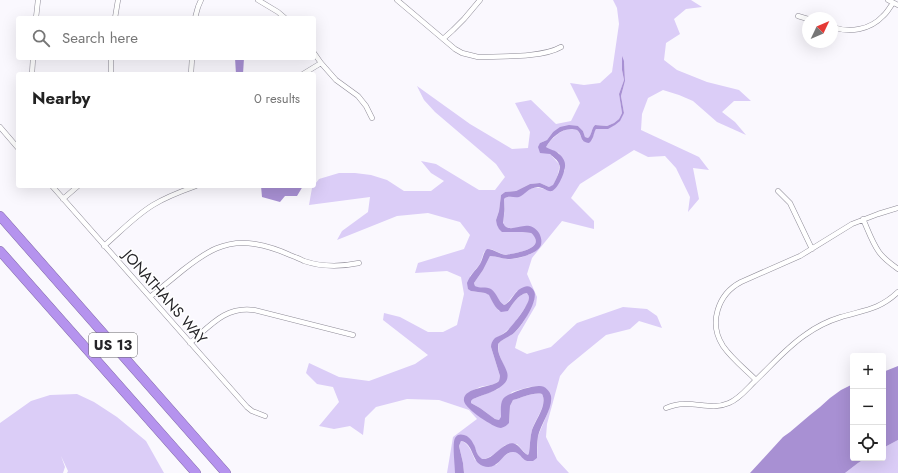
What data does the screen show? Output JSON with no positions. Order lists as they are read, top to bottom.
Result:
{
  "streets": {
    "highway": ["US 13"],
    "street": ["JONATHANS WAY"]
  },
  "north": "top right",
  "page": {
    "search": "Search here",
    "heading": ["Nearby", "0 results"],
    "map_buttons": ["+", "−"]
  }
}
